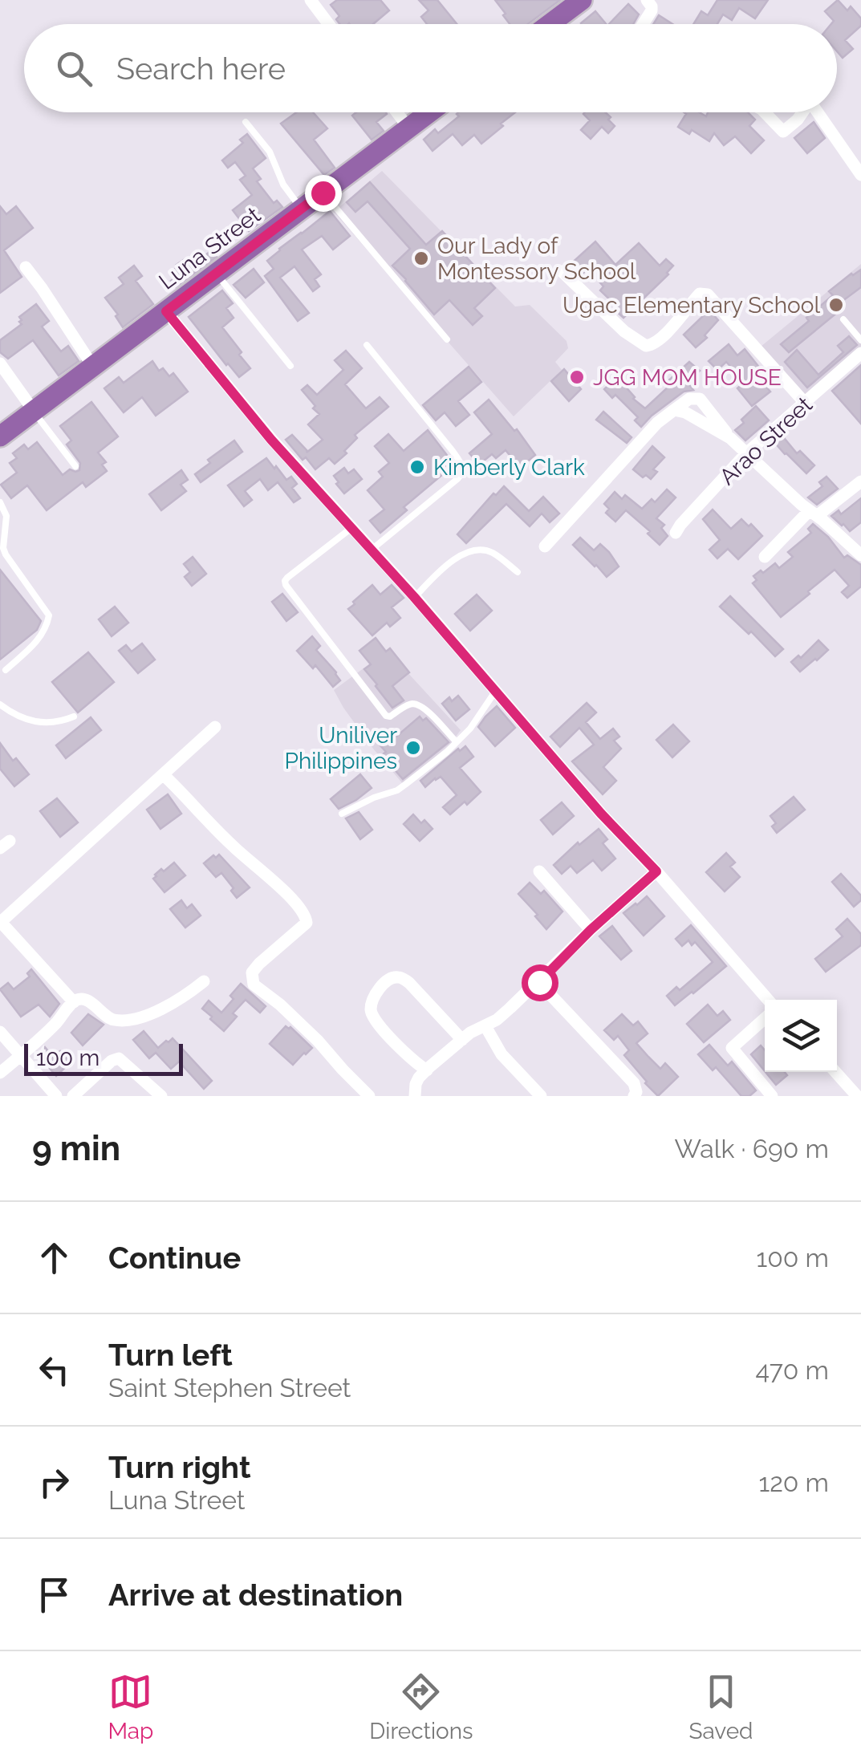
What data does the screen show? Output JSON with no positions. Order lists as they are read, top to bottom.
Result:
{
  "streets": {
    "main road": ["Luna Street"],
    "street": ["Arao Street"]
  },
  "places": [
    "Our Lady of Montessory School",
    "Ugac Elementary School",
    "JGG MOM HOUSE",
    "Kimberly Clark",
    "Uniliver Philippines"
  ],
  "scale_bar": "100 m",
  "page": {
    "search": "Search here",
    "scale": "100 m",
    "heading": ["9 min", "Walk · 690 m"],
    "list": [
      ["Continue", "100 m"],
      ["Turn left", "Saint Stephen Street", "470 m"],
      ["Turn right", "Luna Street", "120 m"],
      "Arrive at destination"
    ],
    "nav": ["Map", "Directions", "Saved"]
  }
}
